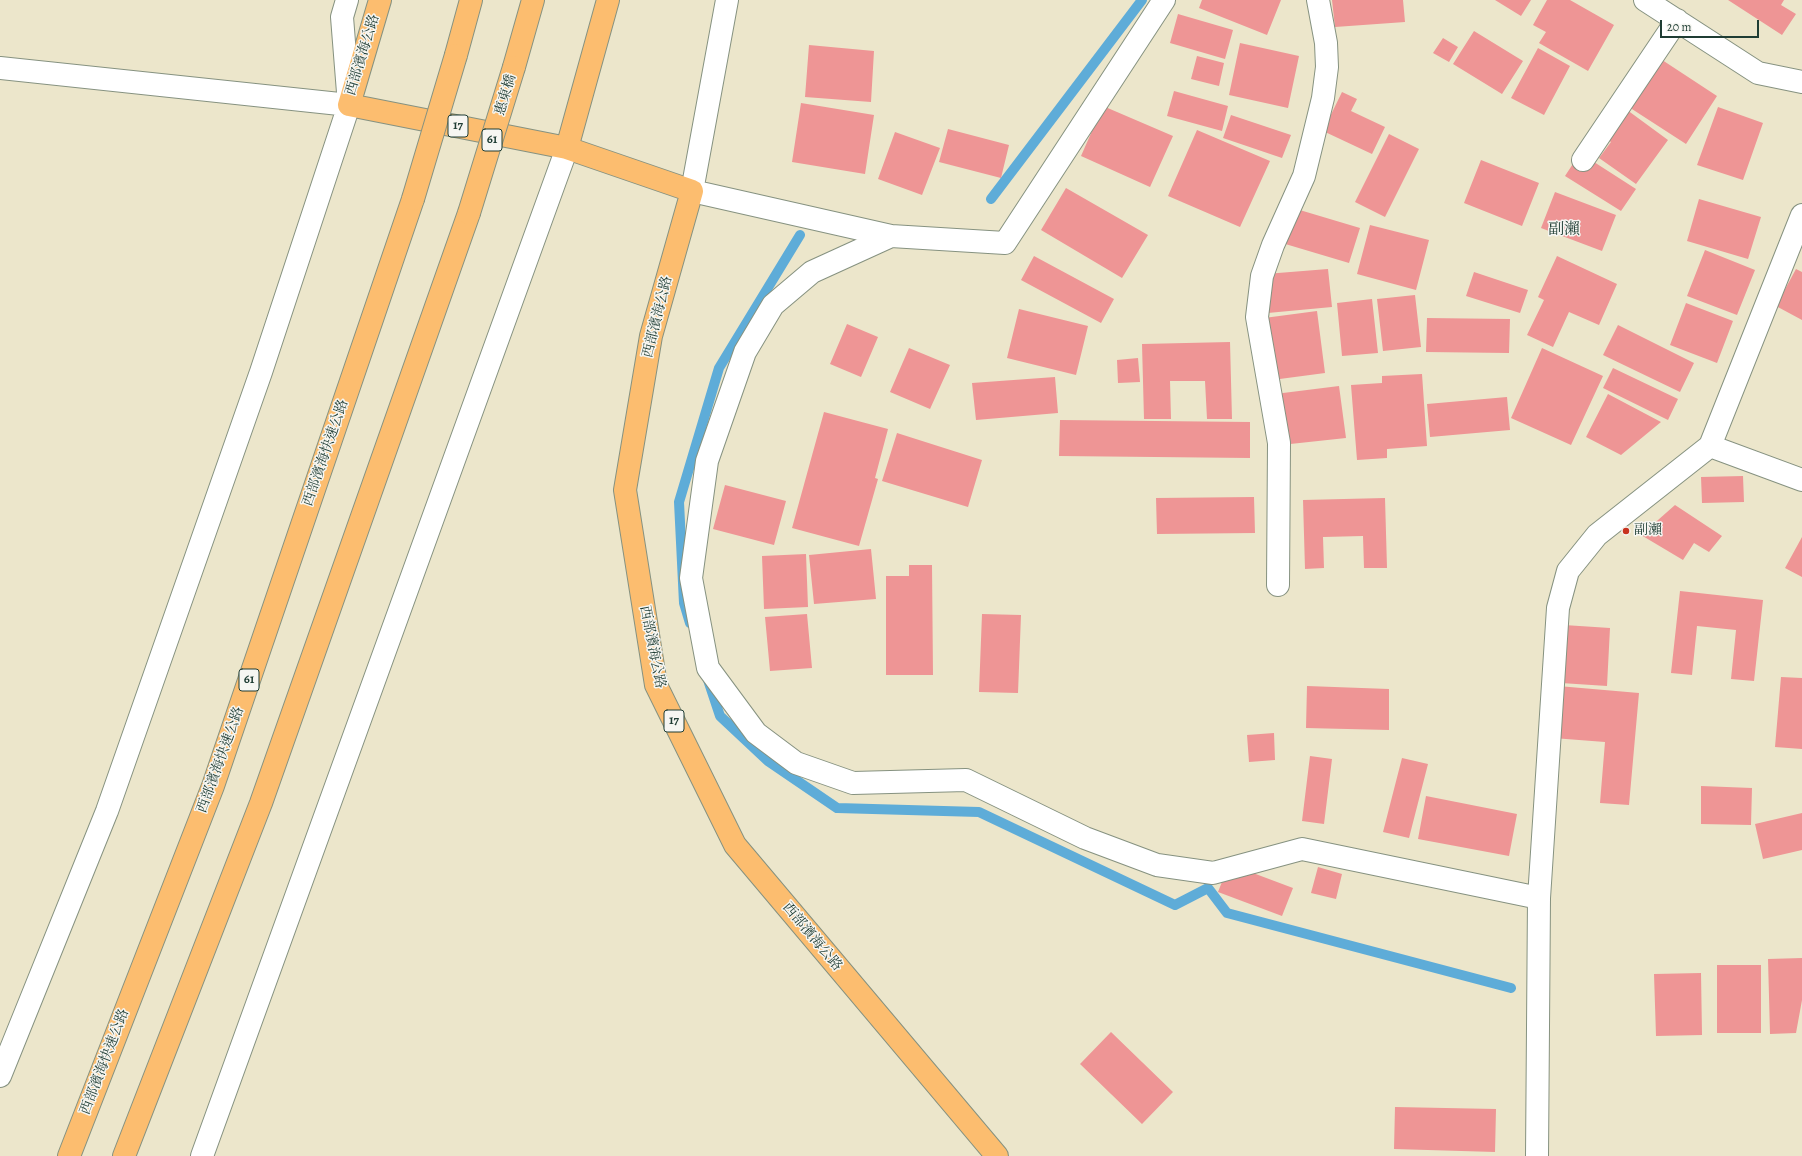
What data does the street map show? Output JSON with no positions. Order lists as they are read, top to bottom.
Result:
{
  "streets": {
    "main road": [
      "西部濱海公路",
      "惠東橋",
      "17",
      "61",
      "西部濱海快速公路"
    ]
  },
  "districts": ["副瀨"],
  "places": ["副瀨"],
  "scale_bar": "20 m"
}
